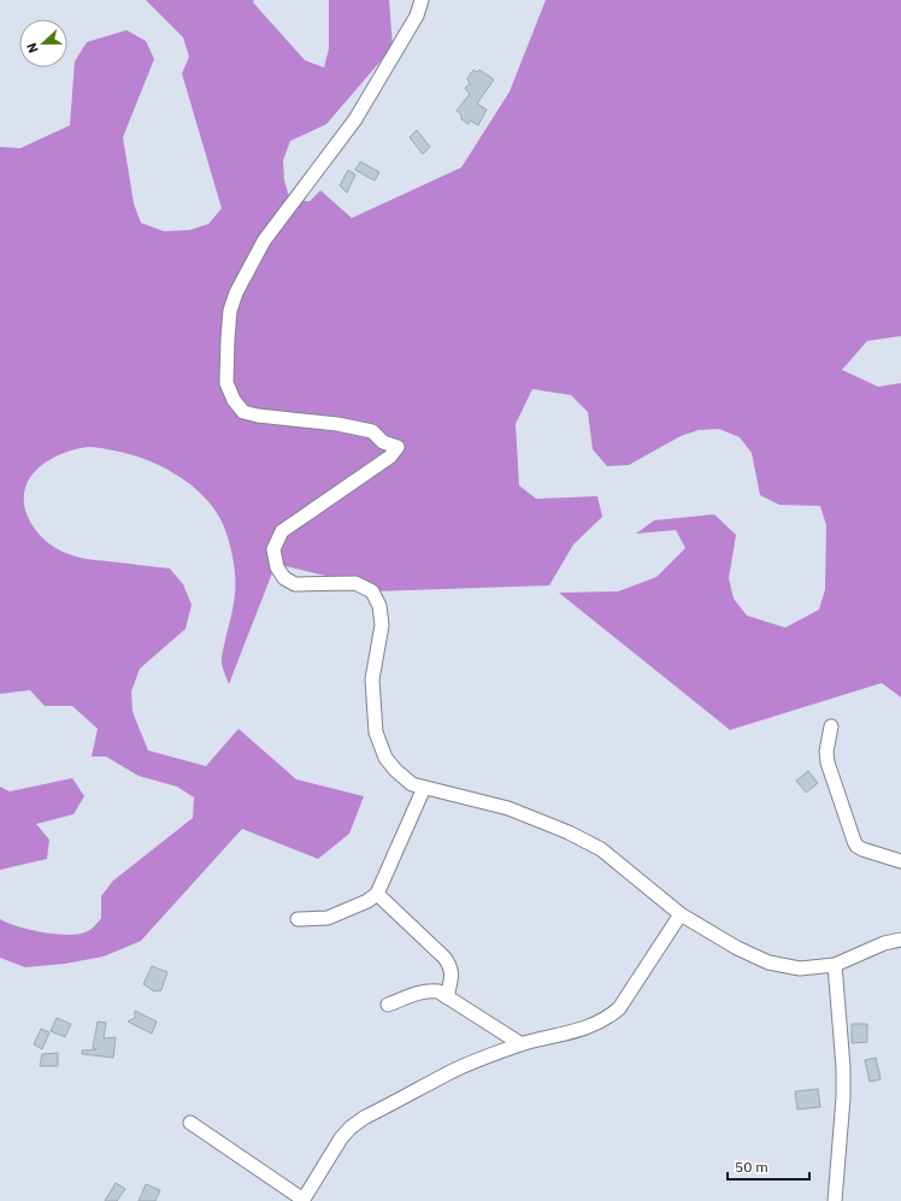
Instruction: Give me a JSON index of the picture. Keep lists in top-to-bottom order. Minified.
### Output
{"scale_bar":"50 m","north":"left"}
